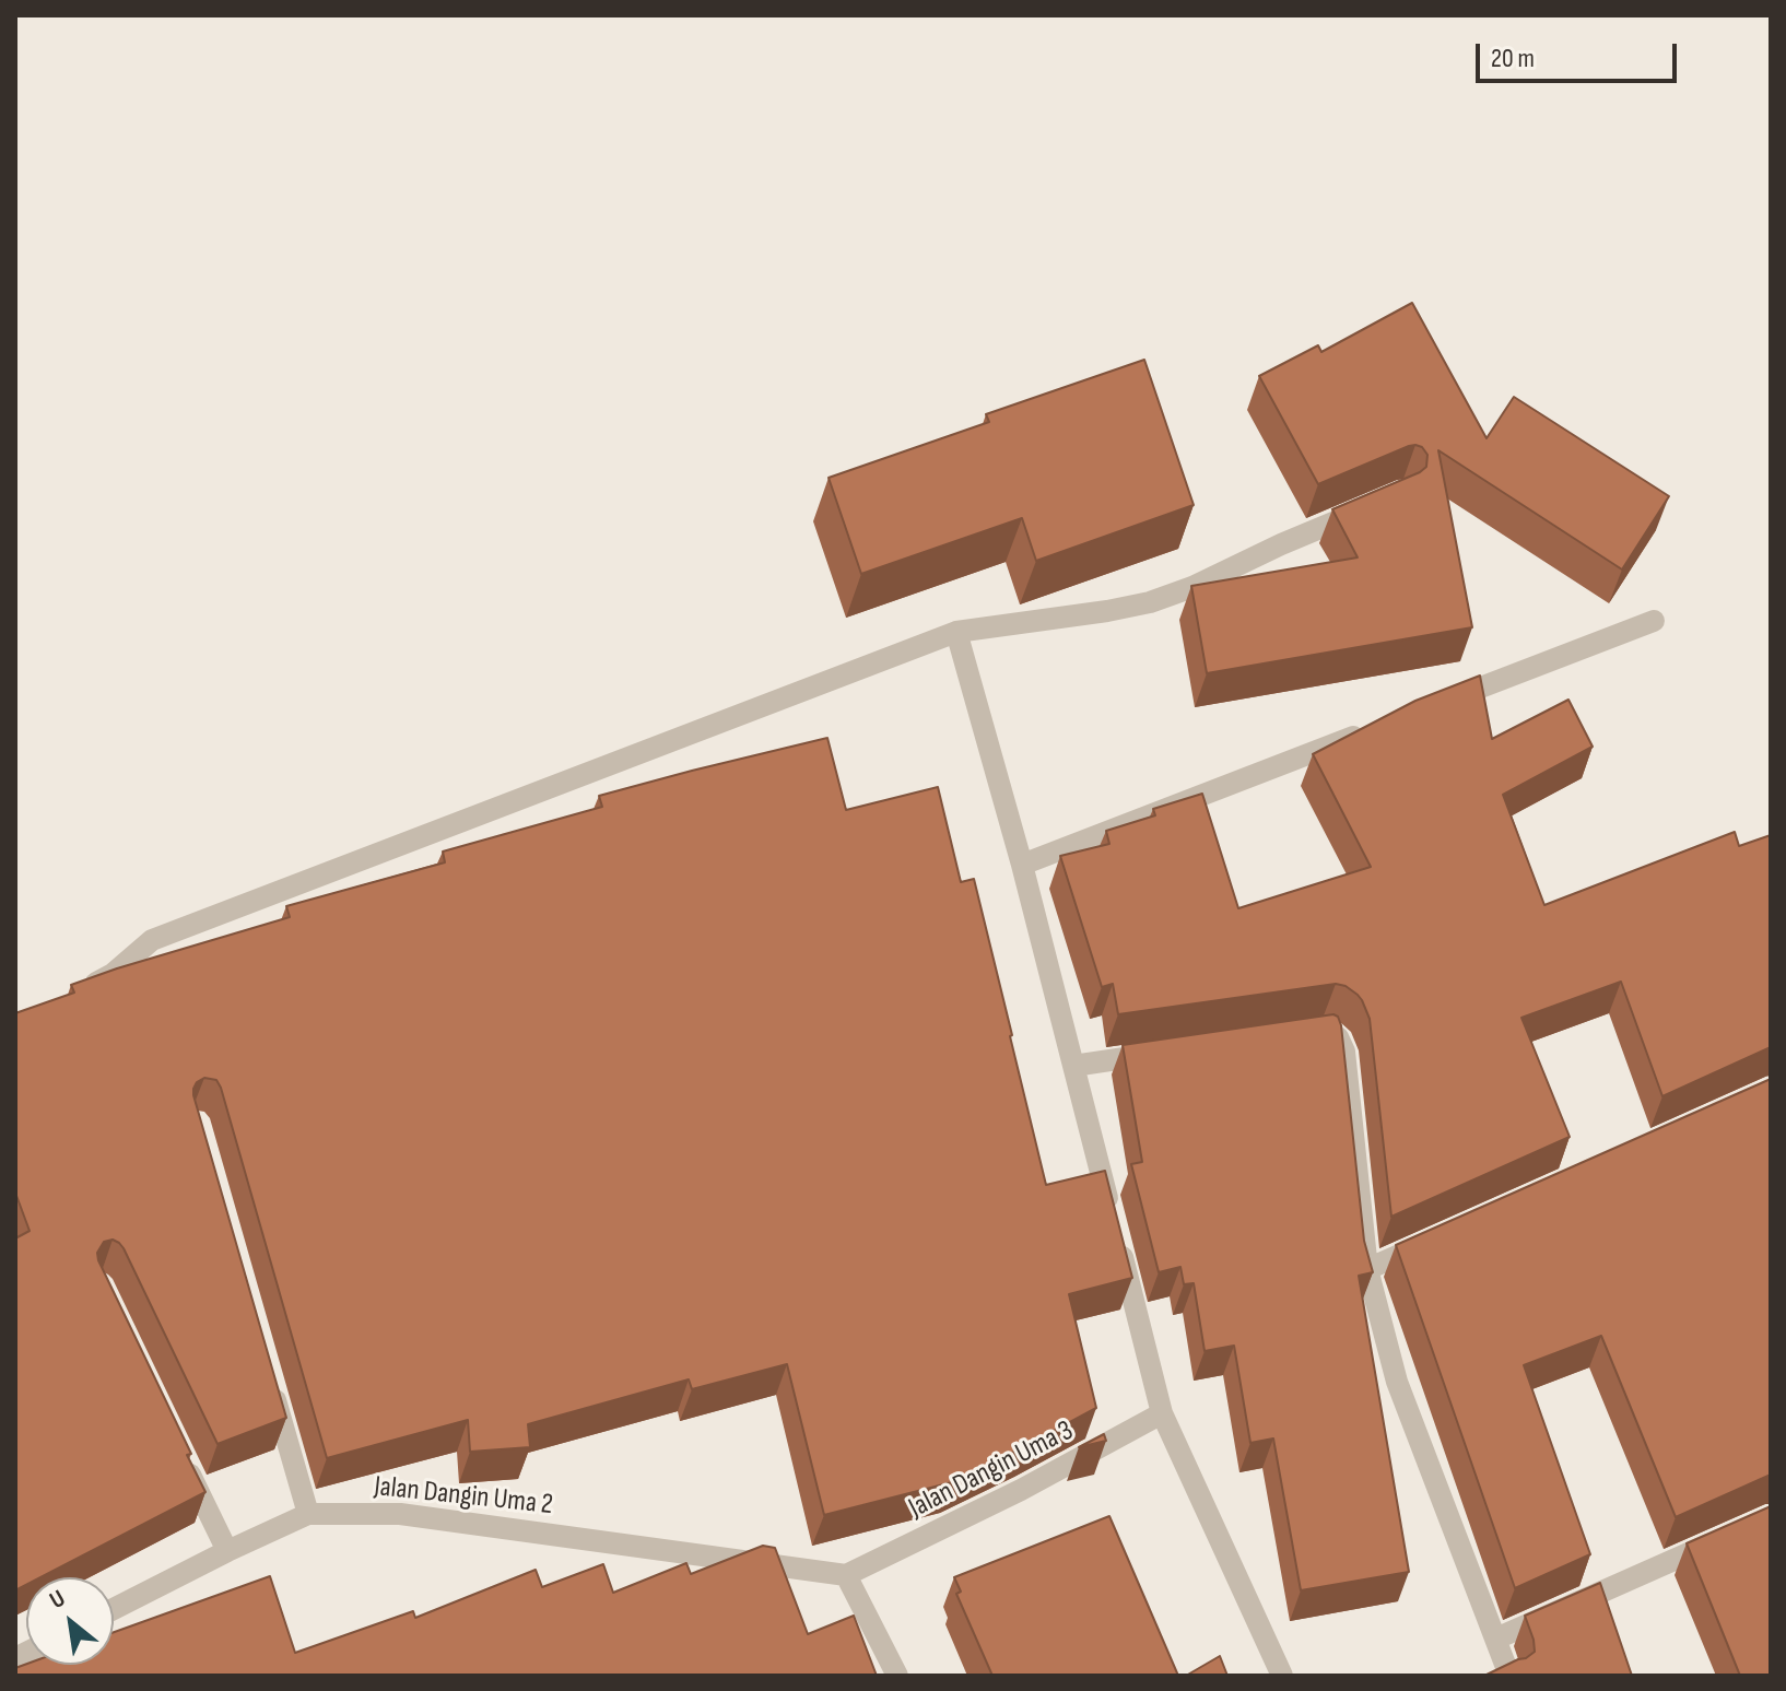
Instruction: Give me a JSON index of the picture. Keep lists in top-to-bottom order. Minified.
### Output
{"streets":{"street":["Jalan Dangin Uma 3","Jalan Dangin Uma 2"]},"crossings":[["Jalan Dangin Uma 3","Jalan Dangin Uma 2"]],"scale_bar":"20 m","north":"top left"}
